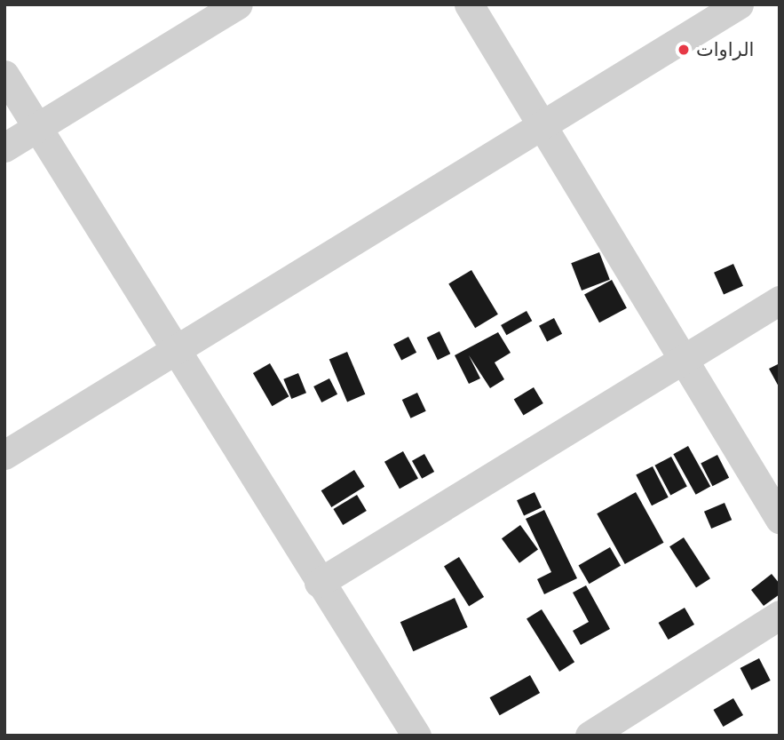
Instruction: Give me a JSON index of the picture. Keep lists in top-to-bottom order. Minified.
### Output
{"places":["الراوات"]}
